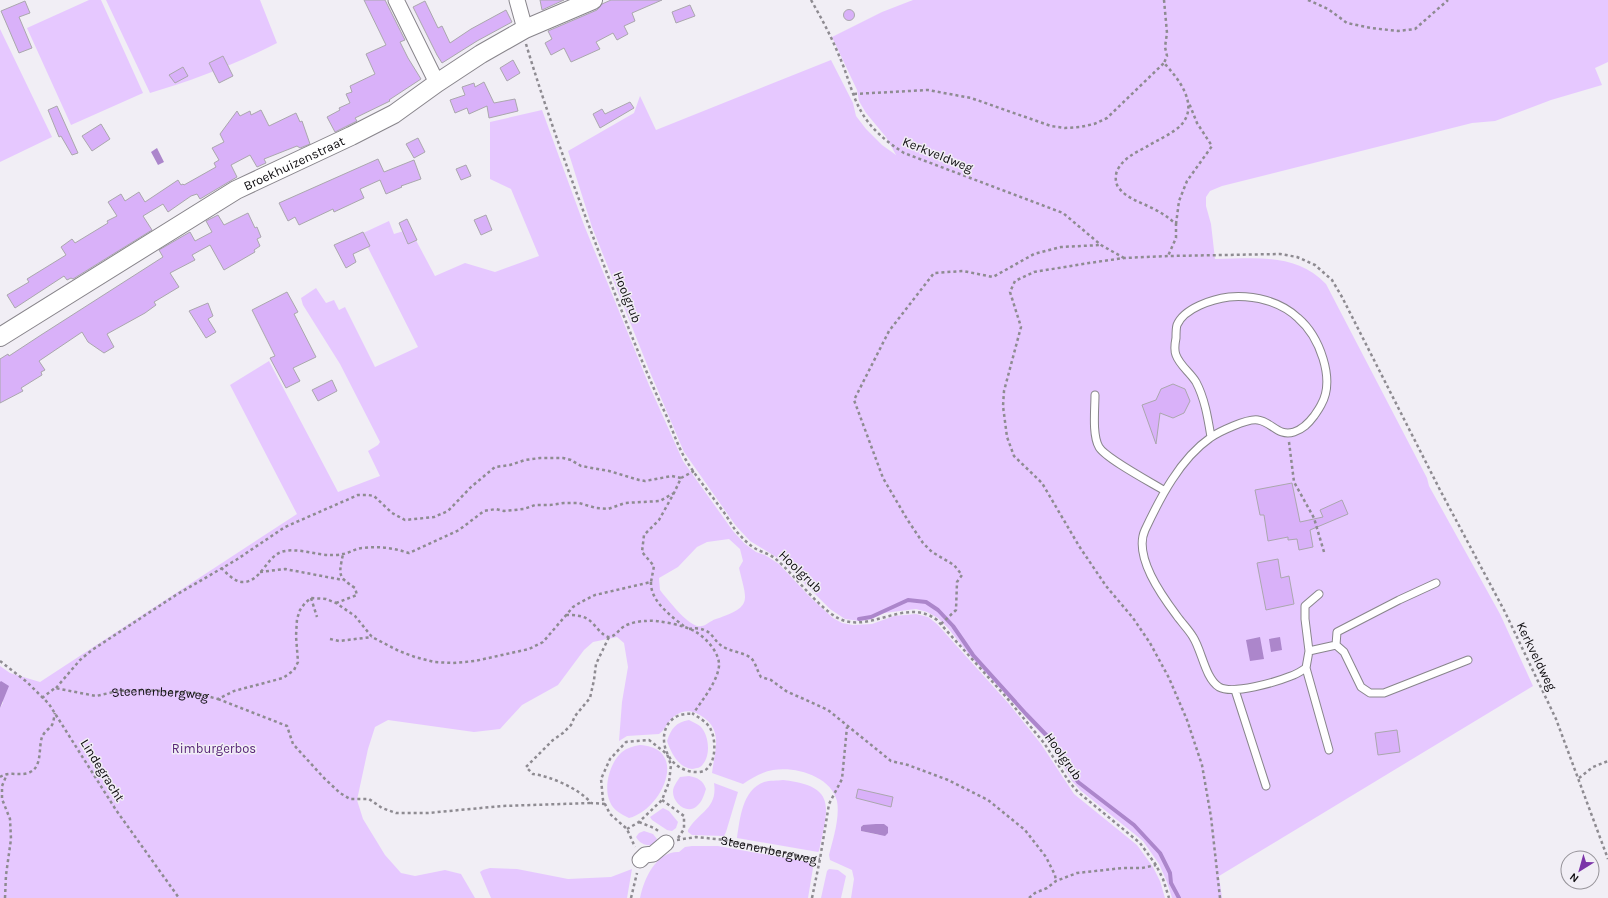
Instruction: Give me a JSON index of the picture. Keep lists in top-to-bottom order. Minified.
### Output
{"streets":{"street":["Broekhuizenstraat"],"path":["Kerkveldweg","Hoolgrub","Steenenbergweg","Lindegracht"]},"crossings":[["Broekhuizenstraat","Hoolgrub"]],"parks":["Rimburgerbos"],"north":"bottom left"}
